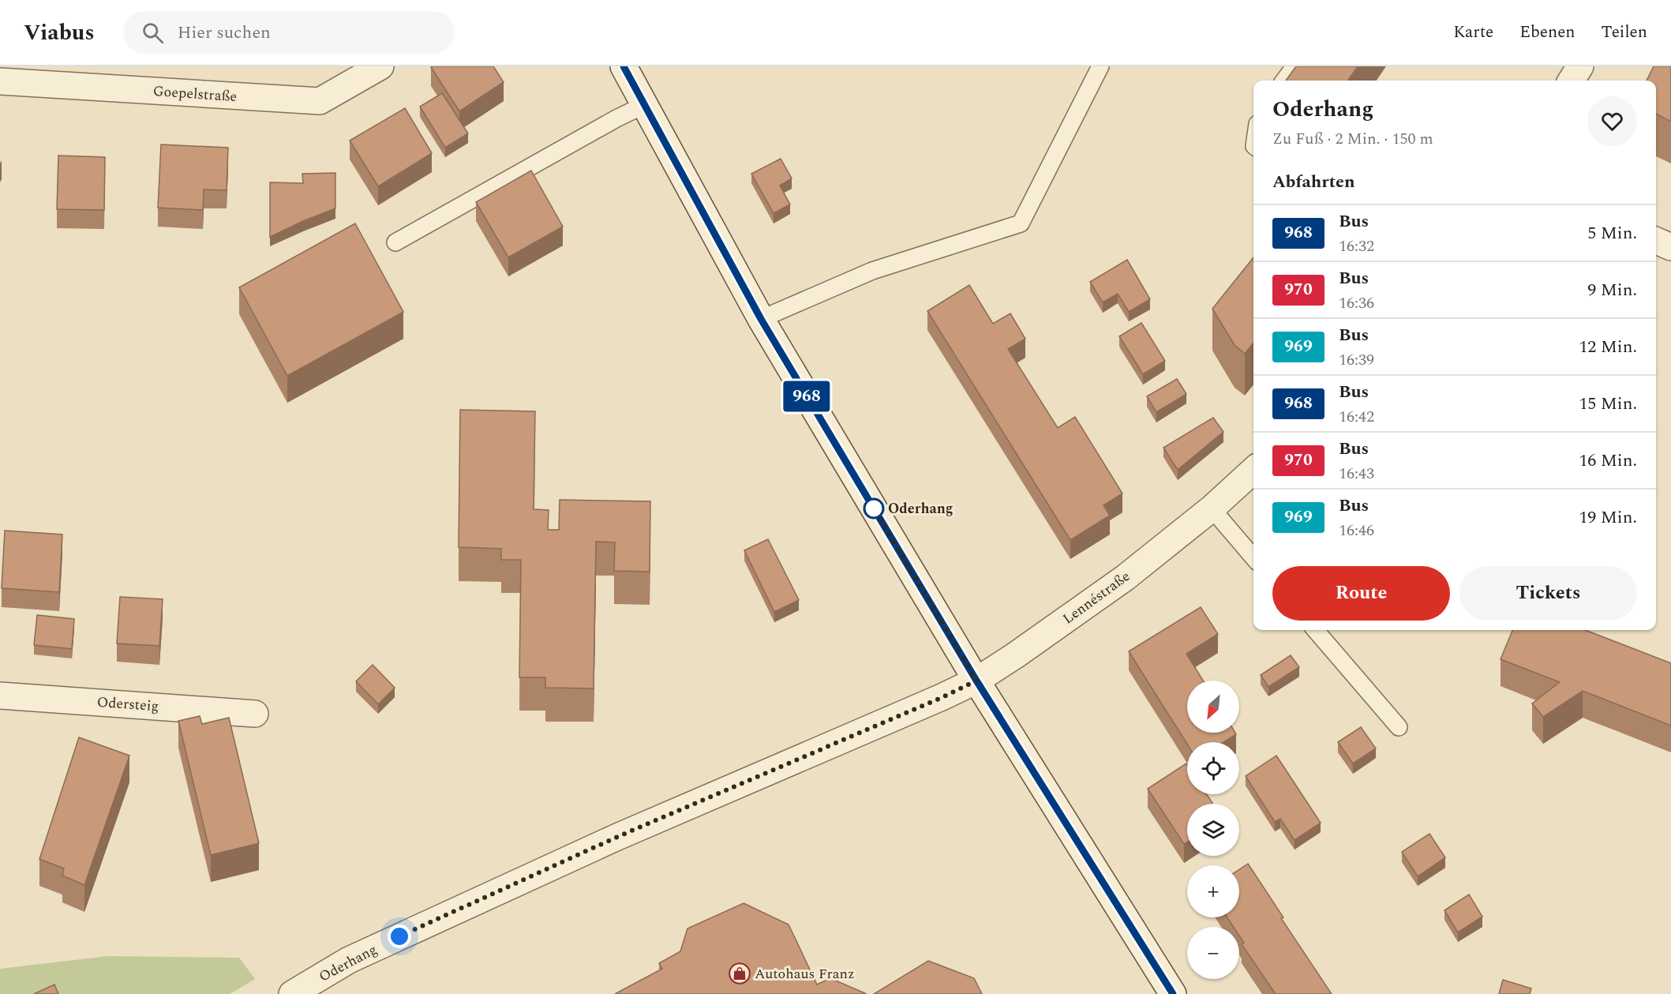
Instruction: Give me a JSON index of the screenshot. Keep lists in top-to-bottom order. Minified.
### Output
{"streets":{"street":["Goepelstraße","Lennéstraße","Odersteig","Oderhang"]},"crossings":[["Lennéstraße","Oderhang"]],"places":{"other":["Oderhang"],"shop":["Autohaus Franz"]},"lines":["bus line 968"],"north":"bottom left","page":{"header":"Viabus","search":"Hier suchen","nav":["Karte","Ebenen","Teilen"],"on_map":"968","heading":[["Oderhang","Zu Fuß · 2 Min. · 150 m"],"Abfahrten"],"list":[{"mark":"968","name":"Bus","note":"16:32","value":"5 Min."},{"mark":"970","name":"Bus","note":"16:36","value":"9 Min."},{"mark":"969","name":"Bus","note":"16:39","value":"12 Min."},{"mark":"968","name":"Bus","note":"16:42","value":"15 Min."},{"mark":"970","name":"Bus","note":"16:43","value":"16 Min."},{"mark":"969","name":"Bus","note":"16:46","value":"19 Min."}],"buttons":["Route","Tickets"],"map_buttons":["+","−"]}}
